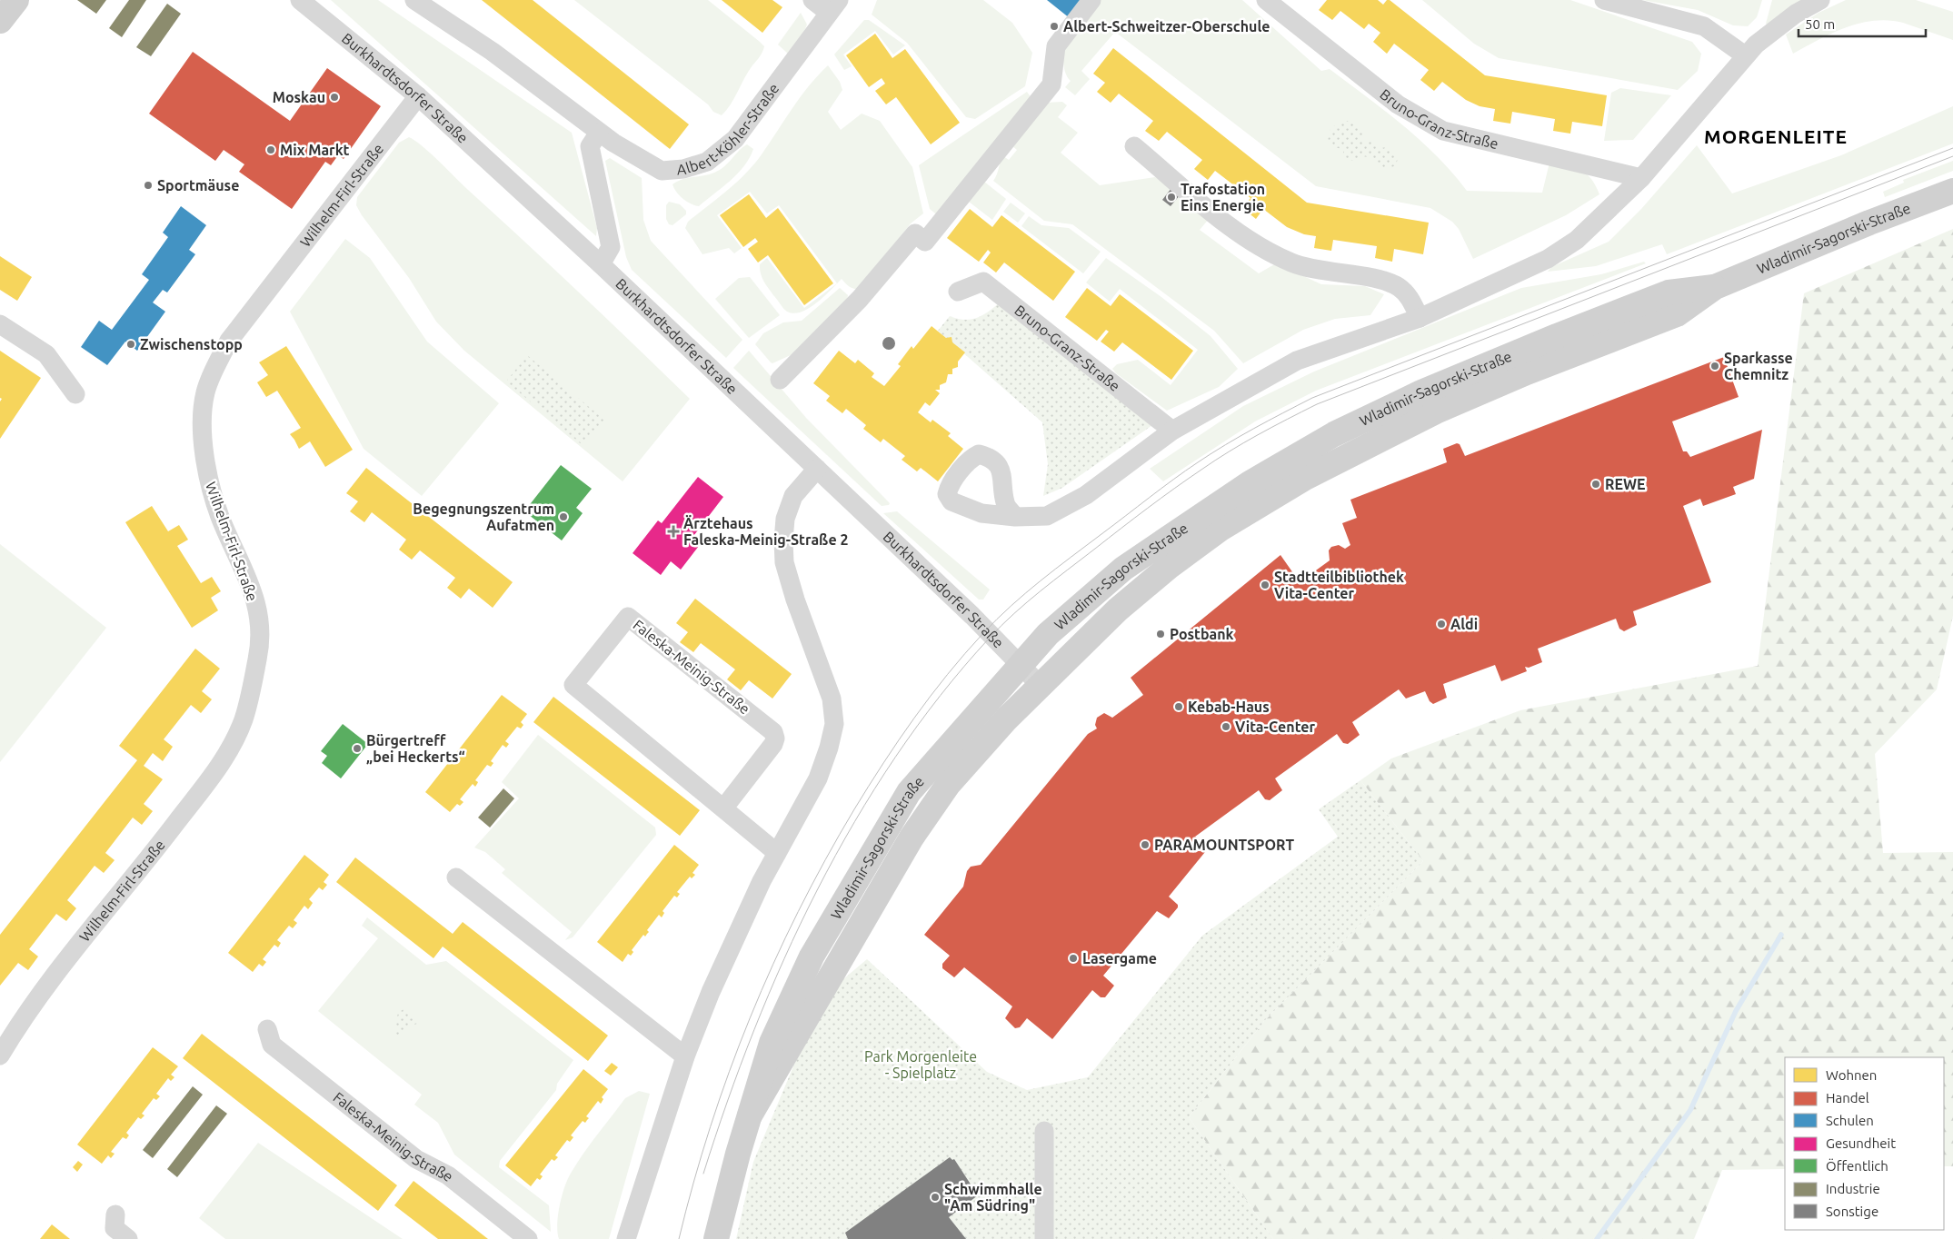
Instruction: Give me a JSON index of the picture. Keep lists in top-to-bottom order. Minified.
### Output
{"streets":{"main road":["Wladimir-Sagorski-Straße"],"street":["Burkhardtsdorfer Straße","Bruno-Granz-Straße","Albert-Köhler-Straße","Wilhelm-Firl-Straße","Faleska-Meinig-Straße"]},"crossings":[["Burkhardtsdorfer Straße","Wilhelm-Firl-Straße"],["Burkhardtsdorfer Straße","Wladimir-Sagorski-Straße"]],"districts":["MORGENLEITE"],"parks":["Park Morgenleite - Spielplatz"],"places":{"other":["Albert-Schweitzer-Oberschule","Moskau","Mix Markt","Sportmäuse","Trafostation Eins Energie","Zwischenstopp","Sparkasse Chemnitz","REWE","Begegnungszentrum Aufatmen","Stadtteilbibliothek Vita-Center","Aldi","Postbank","Kebab-Haus","Vita-Center","Bürgertreff „bei Heckerts“","PARAMOUNTSPORT","Lasergame","Schwimmhalle \"Am Südring\""],"health":["Ärztehaus Faleska-Meinig-Straße 2"]},"legend":["Wohnen","Handel","Schulen","Gesundheit","Öffentlich","Industrie","Sonstige"],"scale_bar":"50 m"}
